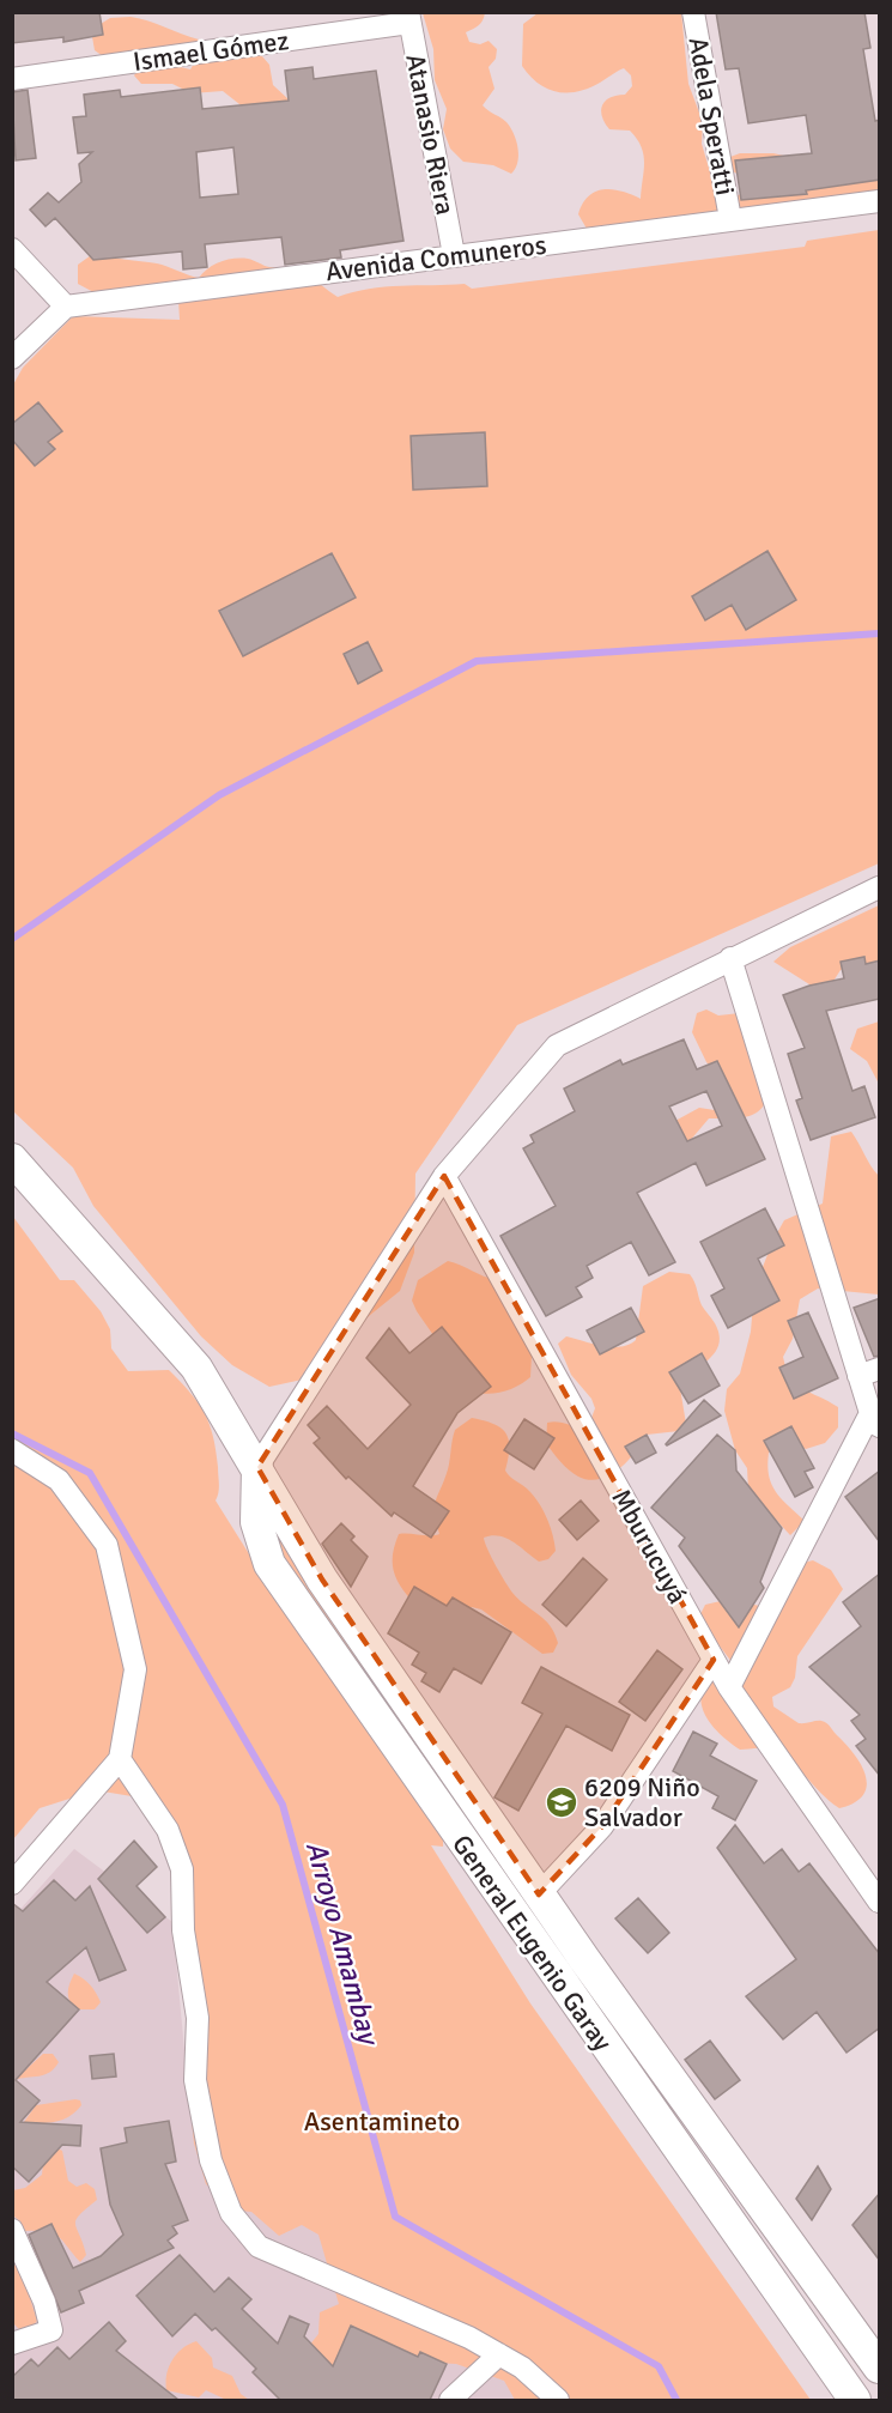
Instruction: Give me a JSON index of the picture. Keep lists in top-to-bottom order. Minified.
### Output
{"streets":{"street":["Ismael Gómez","Adela Speratti","Atanasio Riera","Avenida Comuneros","Mburucuyá","General Eugenio Garay"]},"crossings":[["Ismael Gómez","Atanasio Riera"],["Adela Speratti","Avenida Comuneros"],["Atanasio Riera","Avenida Comuneros"]],"water":["Arroyo Amambay"],"parks":["Asentamineto"],"places":{"school or university":["6209 Niño Salvador"]}}
